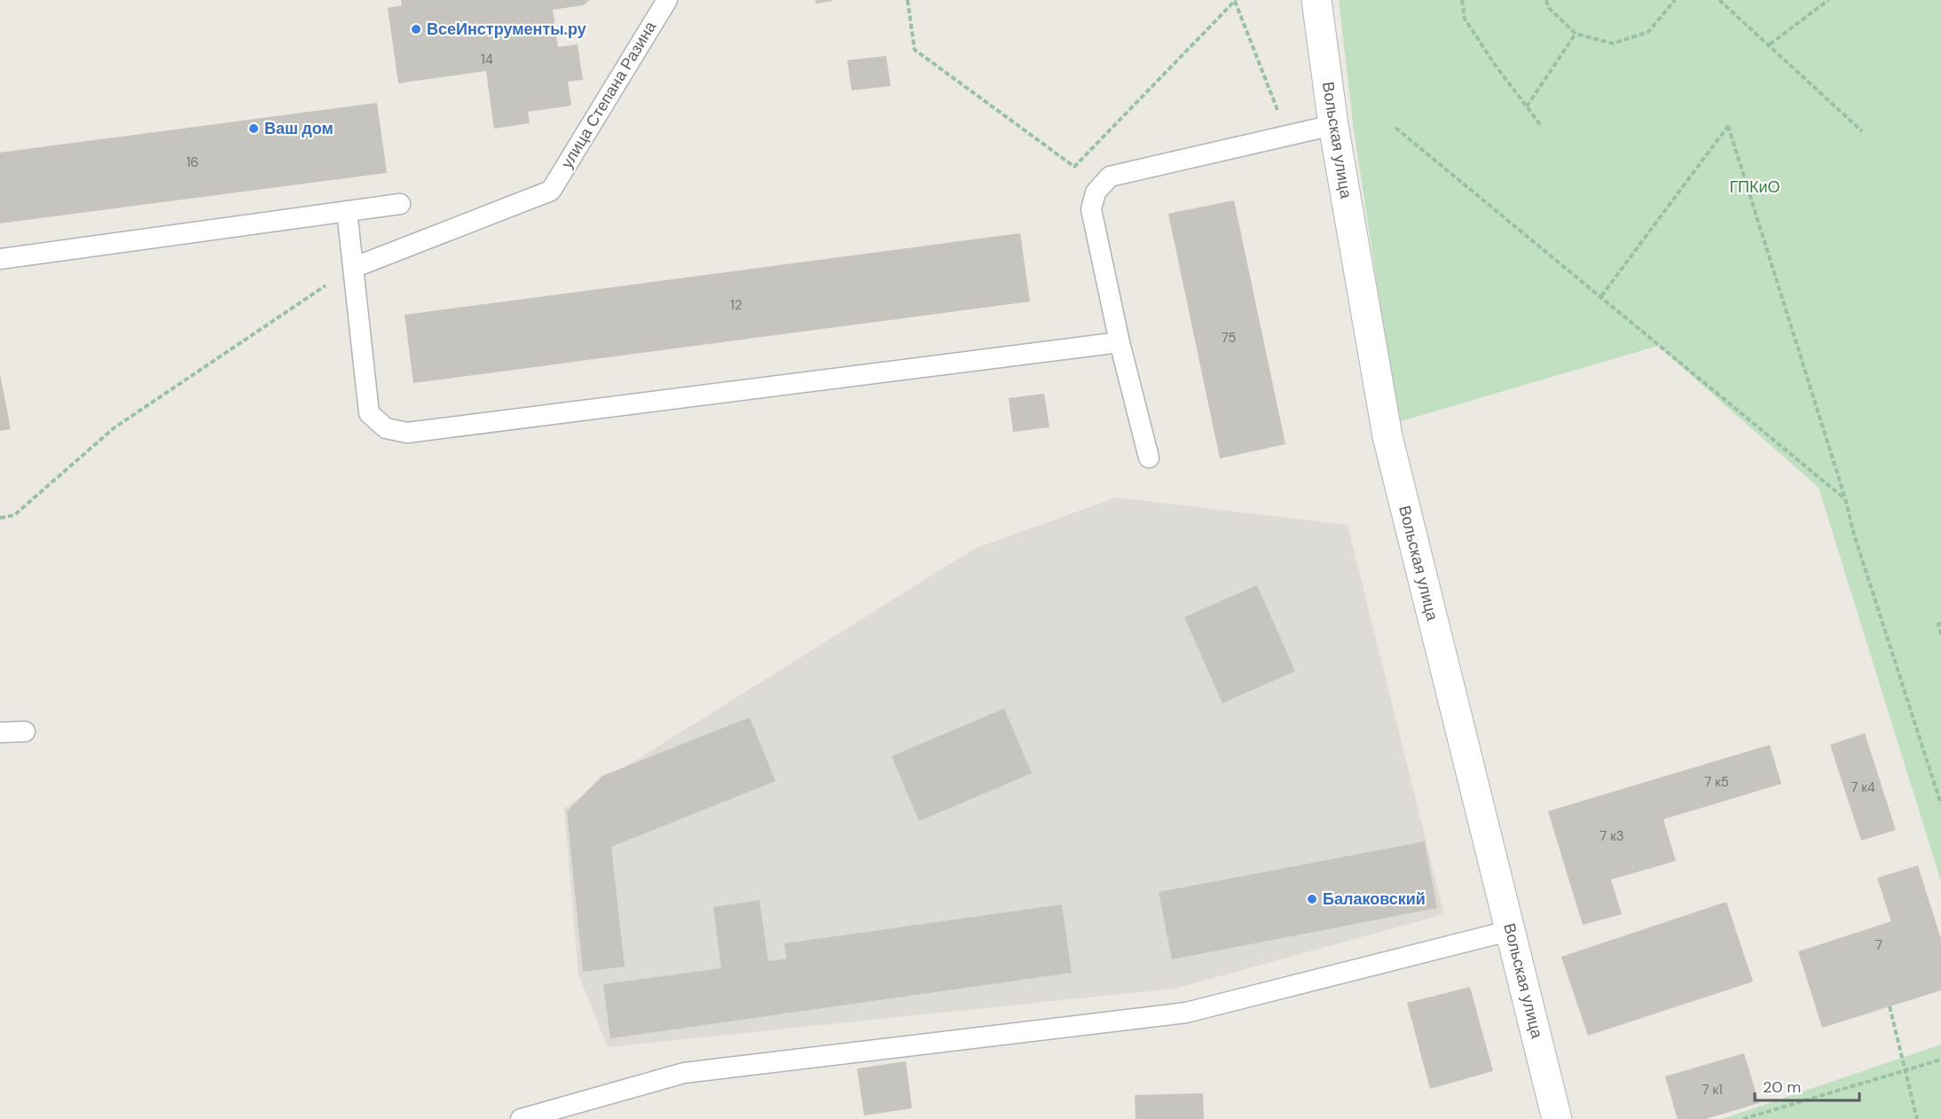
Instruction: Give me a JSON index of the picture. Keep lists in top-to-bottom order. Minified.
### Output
{"streets":{"street":["Вольская улица"],"lane":["улица Степана Разина"]},"parks":["ГПКиО"],"places":["ВсеИнструменты.ру","Ваш дом","Балаковский"],"house_numbers":["14","16","12","75","7 к5","7 к4","7 к3","7","7 к1"],"scale_bar":"20 m"}
